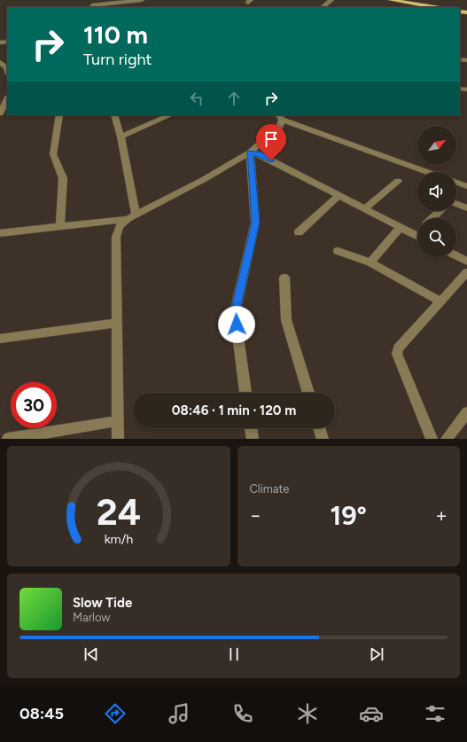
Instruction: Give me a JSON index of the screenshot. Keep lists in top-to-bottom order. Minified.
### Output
{"north":"top right","page":{"turn":["110 m","Turn right"],"limit":"30","trip":"08:46 · 1 min · 120 m","tile":"Climate","heat":["−","19°","+"],"song":["Slow Tide","Marlow"],"tabs":"08:45","gauge":["24","km/h"]}}
